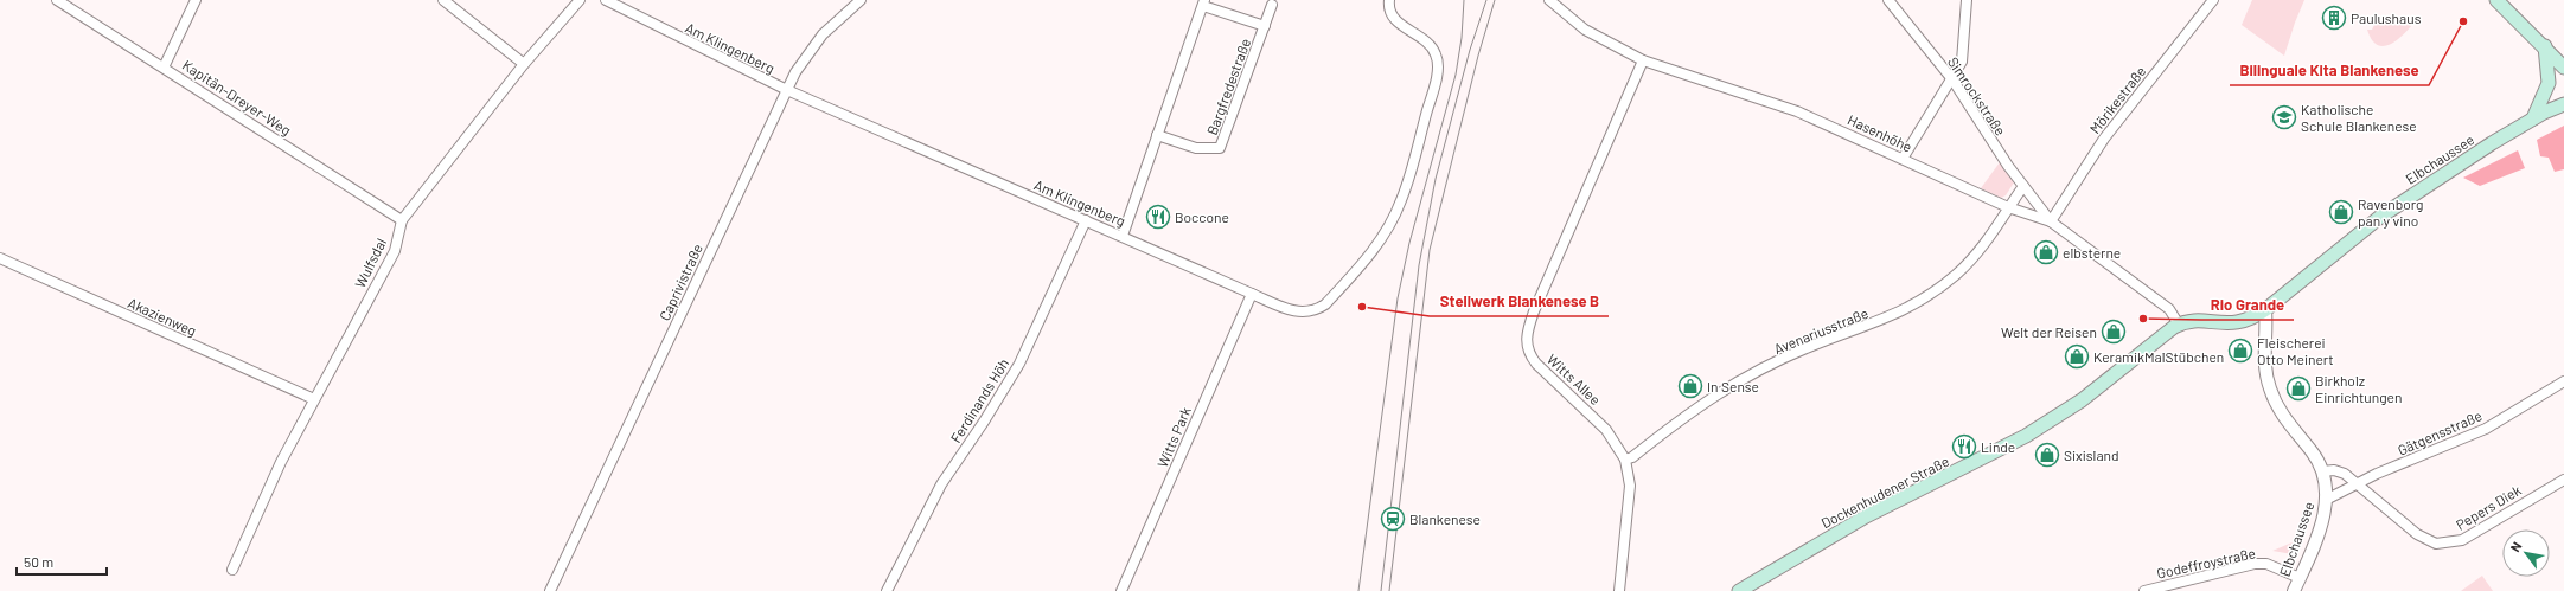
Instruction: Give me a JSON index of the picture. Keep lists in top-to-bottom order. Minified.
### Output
{"streets":{"main road":["Elbchaussee","Dockenhudener Straße"],"street":["Am Klingenberg","Bargfredestraße","Simrockstraße","Kapitän-Dreyer-Weg","Mörikestraße","Hasenhöhe","Wulfsdal","Caprivistraße","Akazienweg","Avenariusstraße","Witts Allee","Ferdinands Höh","Gätgensstraße","Witts Park","Pepers Diek","Godeffroystraße"]},"crossings":[["Am Klingenberg","Bargfredestraße"],["Am Klingenberg","Caprivistraße"],["Am Klingenberg","Ferdinands Höh"],["Am Klingenberg","Witts Park"],["Simrockstraße","Mörikestraße"],["Simrockstraße","Hasenhöhe"],["Kapitän-Dreyer-Weg","Wulfsdal"],["Mörikestraße","Hasenhöhe"],["Hasenhöhe","Avenariusstraße"],["Hasenhöhe","Witts Allee"],["Hasenhöhe","Dockenhudener Straße"],["Elbchaussee","Gätgensstraße"],["Elbchaussee","Godeffroystraße"],["Wulfsdal","Akazienweg"],["Avenariusstraße","Witts Allee"],["Gätgensstraße","Pepers Diek"]],"places":{"building":["Paulushaus"],"other":["Bilinguale Kita Blankenese","Stellwerk Blankenese B","Rio Grande"],"school or university":["Katholische Schule Blankenese"],"shop":["Ravenborg pan y vino","elbsterne","Welt der Reisen","Fleischerei Otto Meinert","KeramikMalStübchen","In Sense","Birkholz Einrichtungen","Sixisland"],"restaurant":["Boccone","Linde"],"station":["Blankenese"]},"scale_bar":"50 m","north":"top left"}
